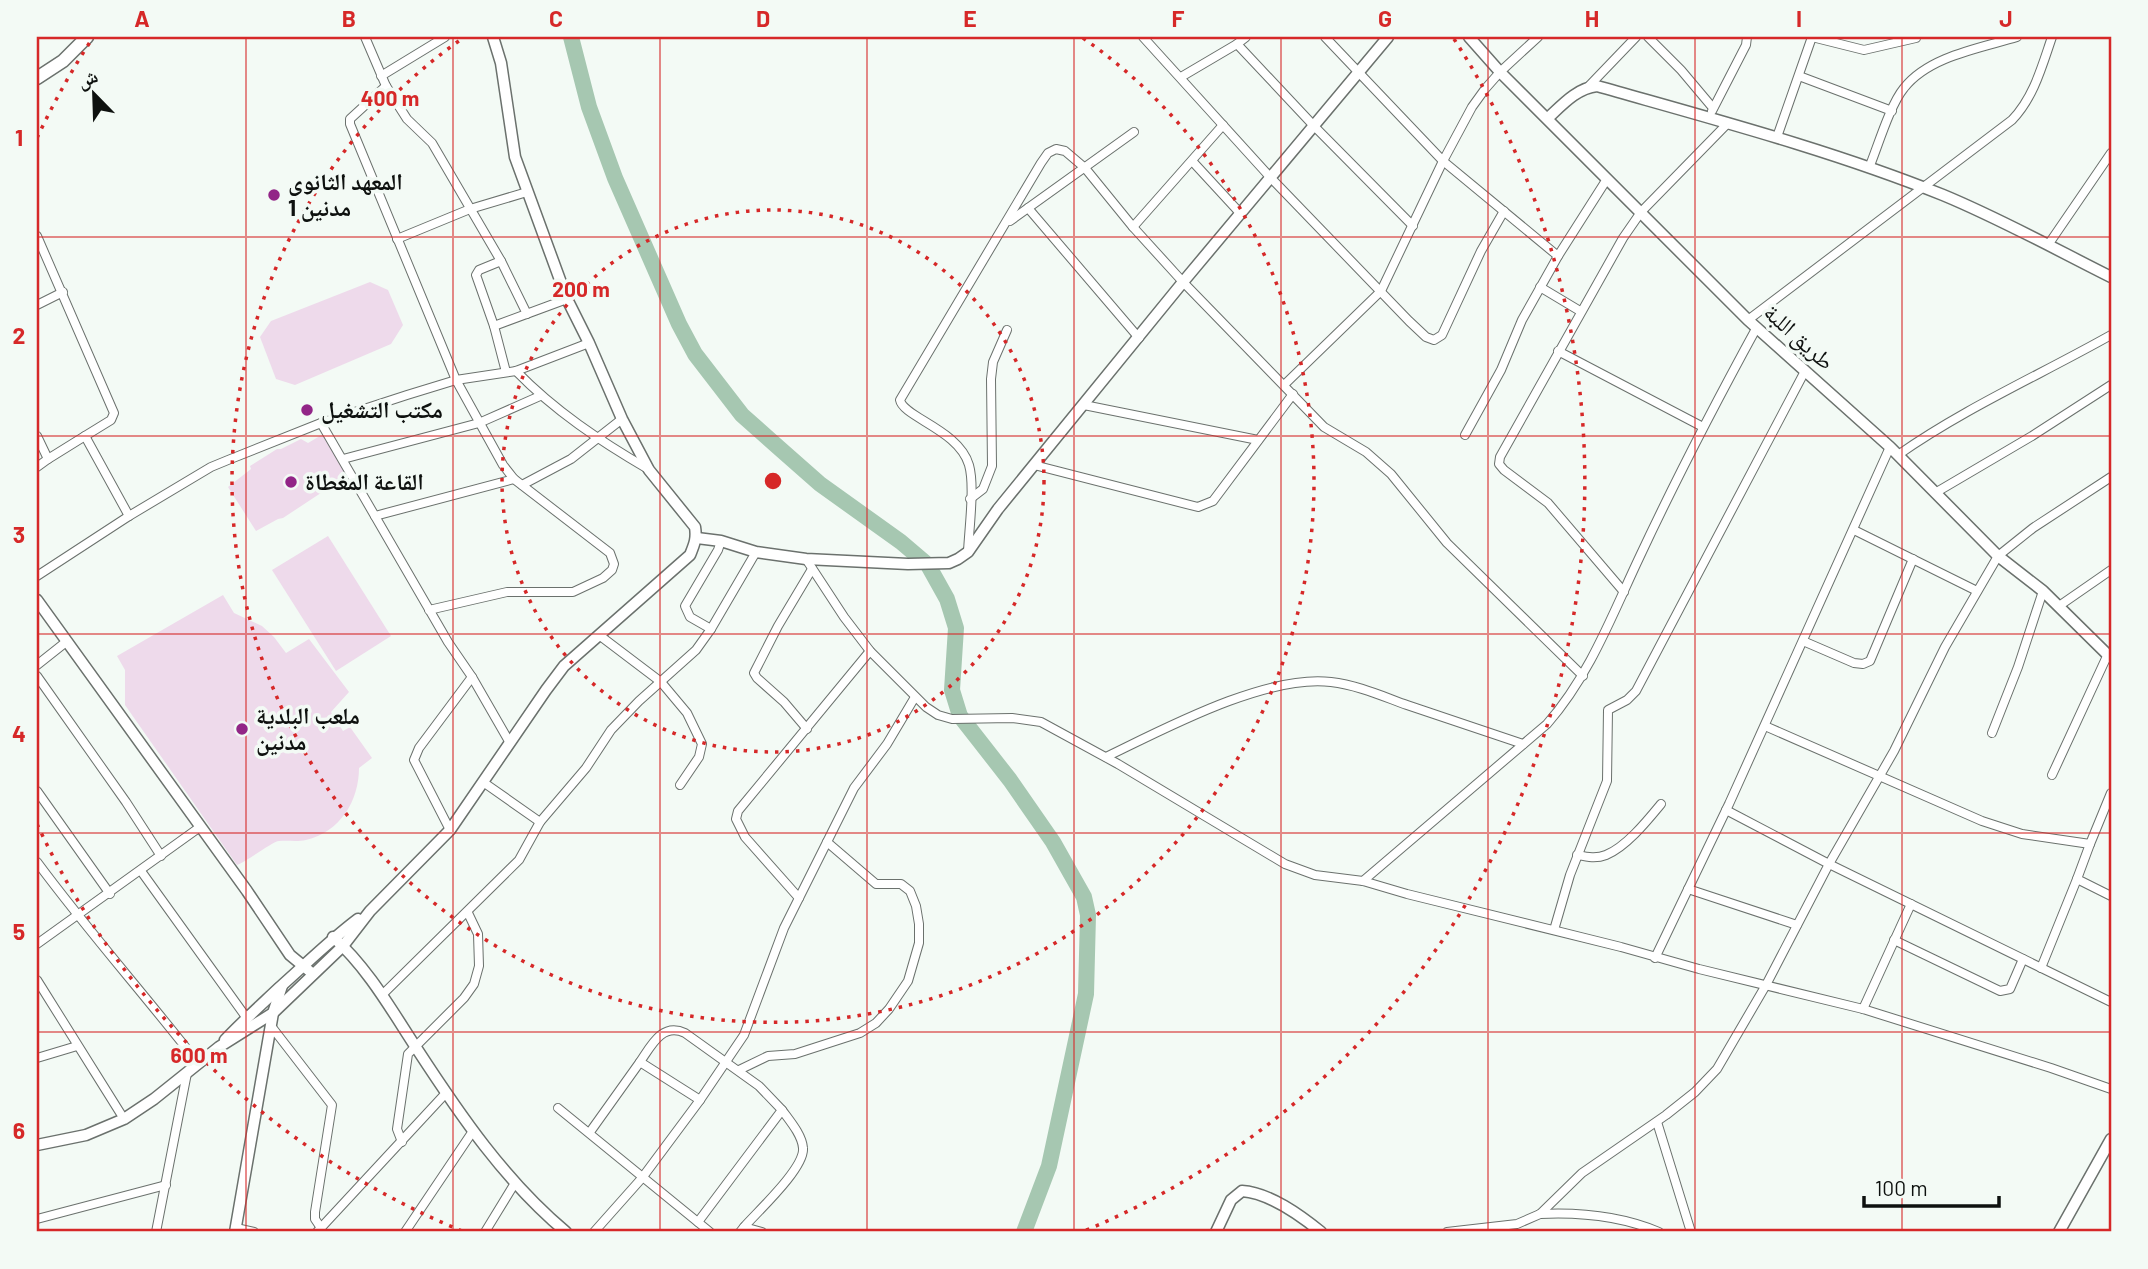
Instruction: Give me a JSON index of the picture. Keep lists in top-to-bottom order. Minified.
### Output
{"streets":{"street":["طريق اللبة"]},"places":["المعهد الثانوي مدنين 1","مكتب التشغيل","القاعة المغطاة","ملعب البلدية مدنين"],"scale_bar":"100 m","north":"top left","grid":{"columns":["A","B","C","D","E","F","G","H","I","J"],"rows":["1","2","3","4","5","6"]},"rings":["400 m","200 m","600 m"]}
